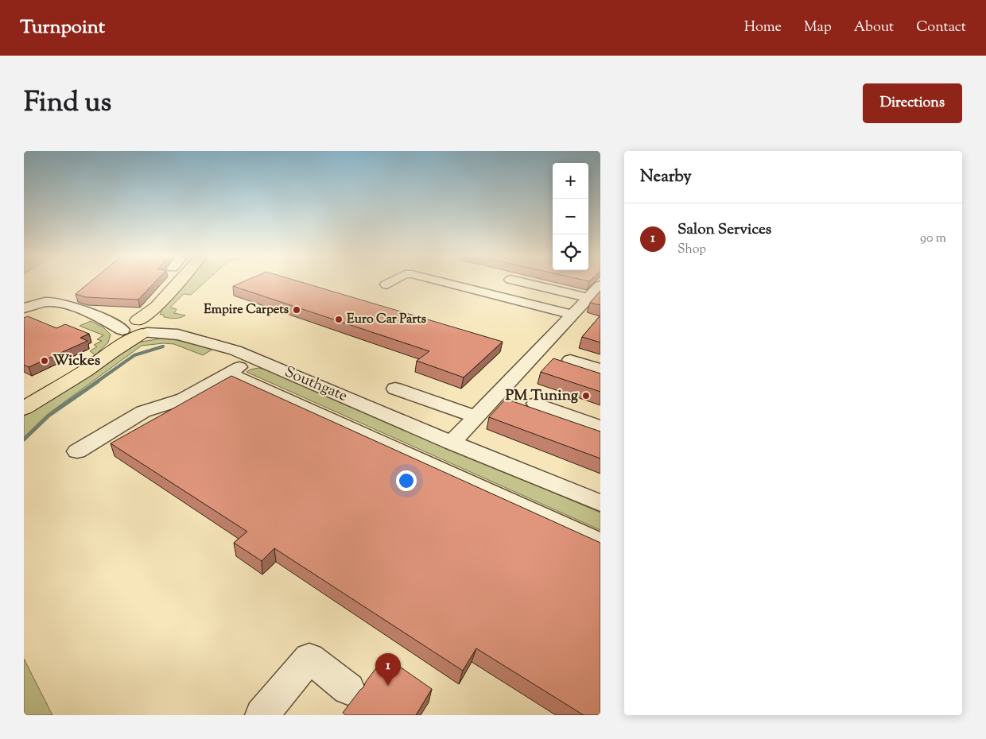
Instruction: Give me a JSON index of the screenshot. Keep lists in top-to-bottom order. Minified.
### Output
{"streets":{"street":["Southgate"]},"places":["Empire Carpets","Euro Car Parts","Wickes","PM Tuning"],"page":{"header":"Turnpoint","nav":["Home","Map","About","Contact"],"title":"Find us","buttons":"Directions","heading":"Nearby","map_buttons":["+","−"],"list":[{"mark":"1","name":"Salon Services","note":"Shop","value":"90 m"}],"pins":"1"}}
